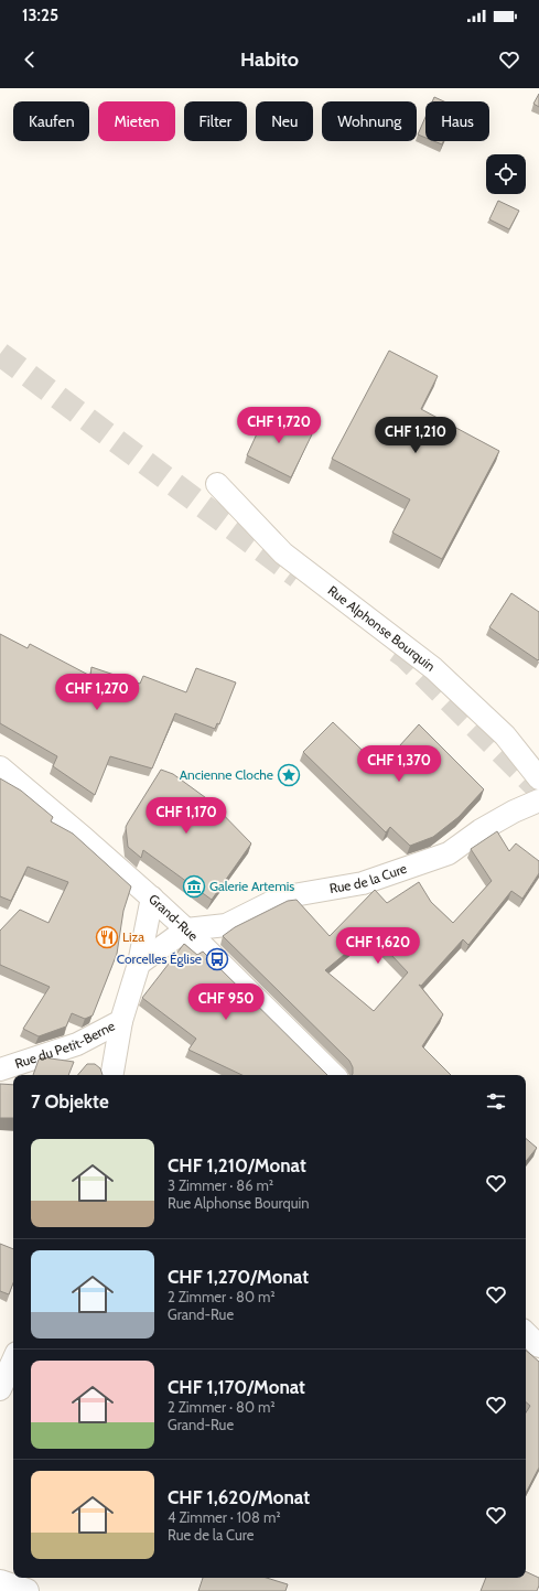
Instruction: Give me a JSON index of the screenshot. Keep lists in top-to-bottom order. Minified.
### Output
{"streets":{"street":["Rue Alphonse Bourquin","Rue de la Cure","Grand-Rue","Rue du Petit-Berne"]},"crossings":[["Rue de la Cure","Grand-Rue"],["Grand-Rue","Rue du Petit-Berne"]],"places":{"place":["Ancienne Cloche"],"museum":["Galerie Artemis"],"restaurant":["Liza"],"bus stop":["Corcelles Église"]},"page":{"status":"13:25","header":"Habito","chip":["Kaufen","Mieten","Filter","Neu","Wohnung","Haus"],"price":["CHF 1,720","CHF 1,210","CHF 1,270","CHF 1,370","CHF 1,170","CHF 1,620","CHF 950"],"heading":"7 Objekte","list":[{"name":"CHF 1,210/Monat","note":"3 Zimmer · 86 m² · Rue Alphonse Bourquin"},{"name":"CHF 1,270/Monat","note":"2 Zimmer · 80 m² · Grand-Rue"},{"name":"CHF 1,170/Monat","note":"2 Zimmer · 80 m² · Grand-Rue"},{"name":"CHF 1,620/Monat","note":"4 Zimmer · 108 m² · Rue de la Cure"}]}}
